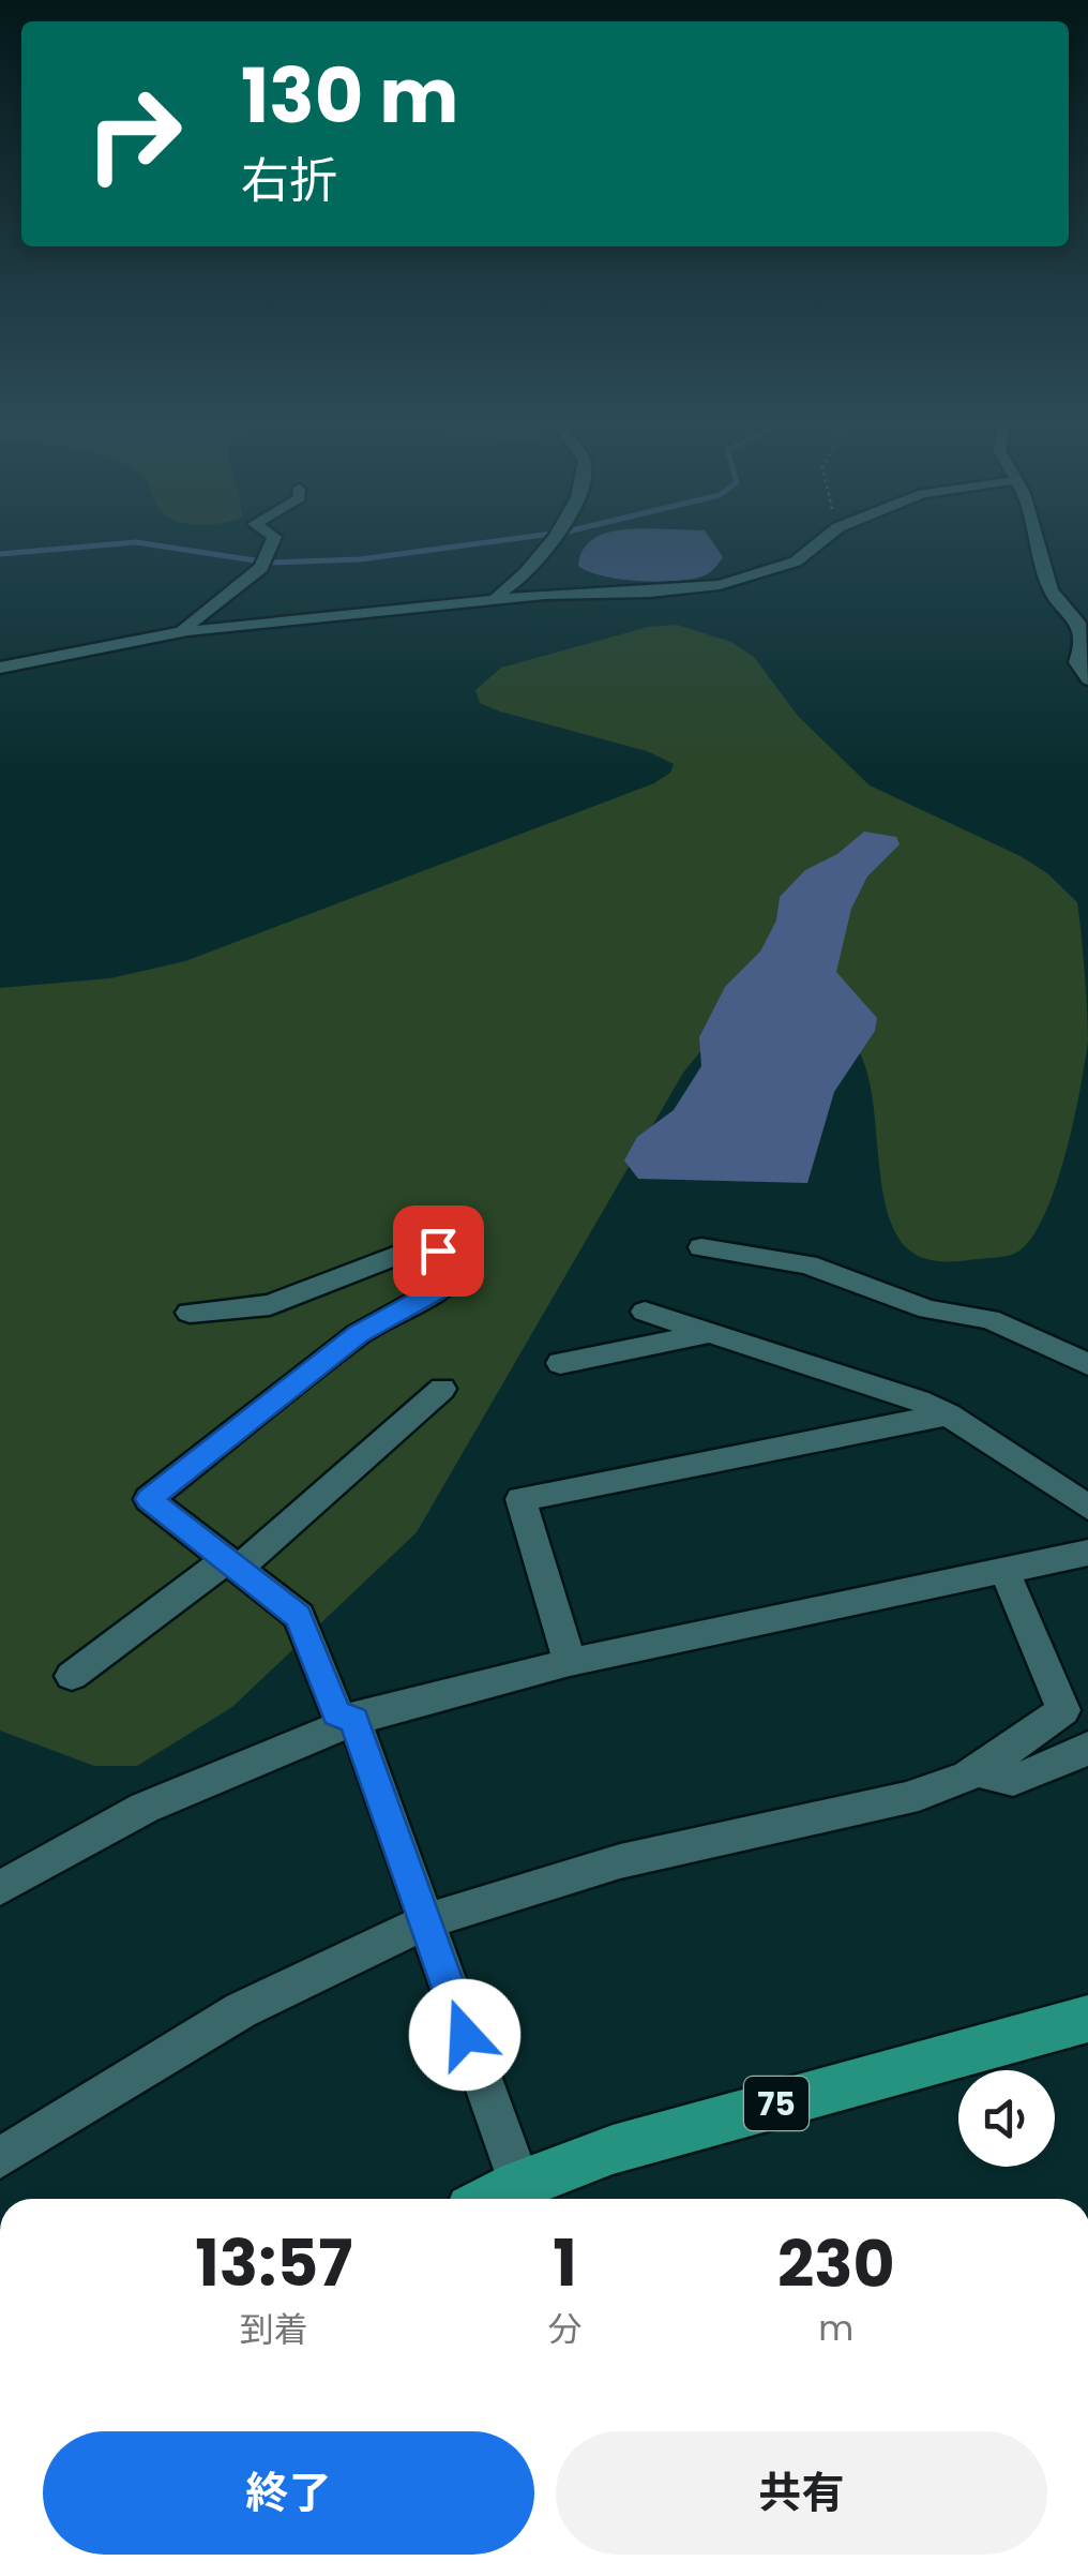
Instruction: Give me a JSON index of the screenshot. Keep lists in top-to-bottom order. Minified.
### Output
{"streets":{"main road":["75"]},"page":{"turn":["130 m","右折"],"eta":["13:57","到着","1","分","230","m"],"buttons":["終了","共有"]}}
